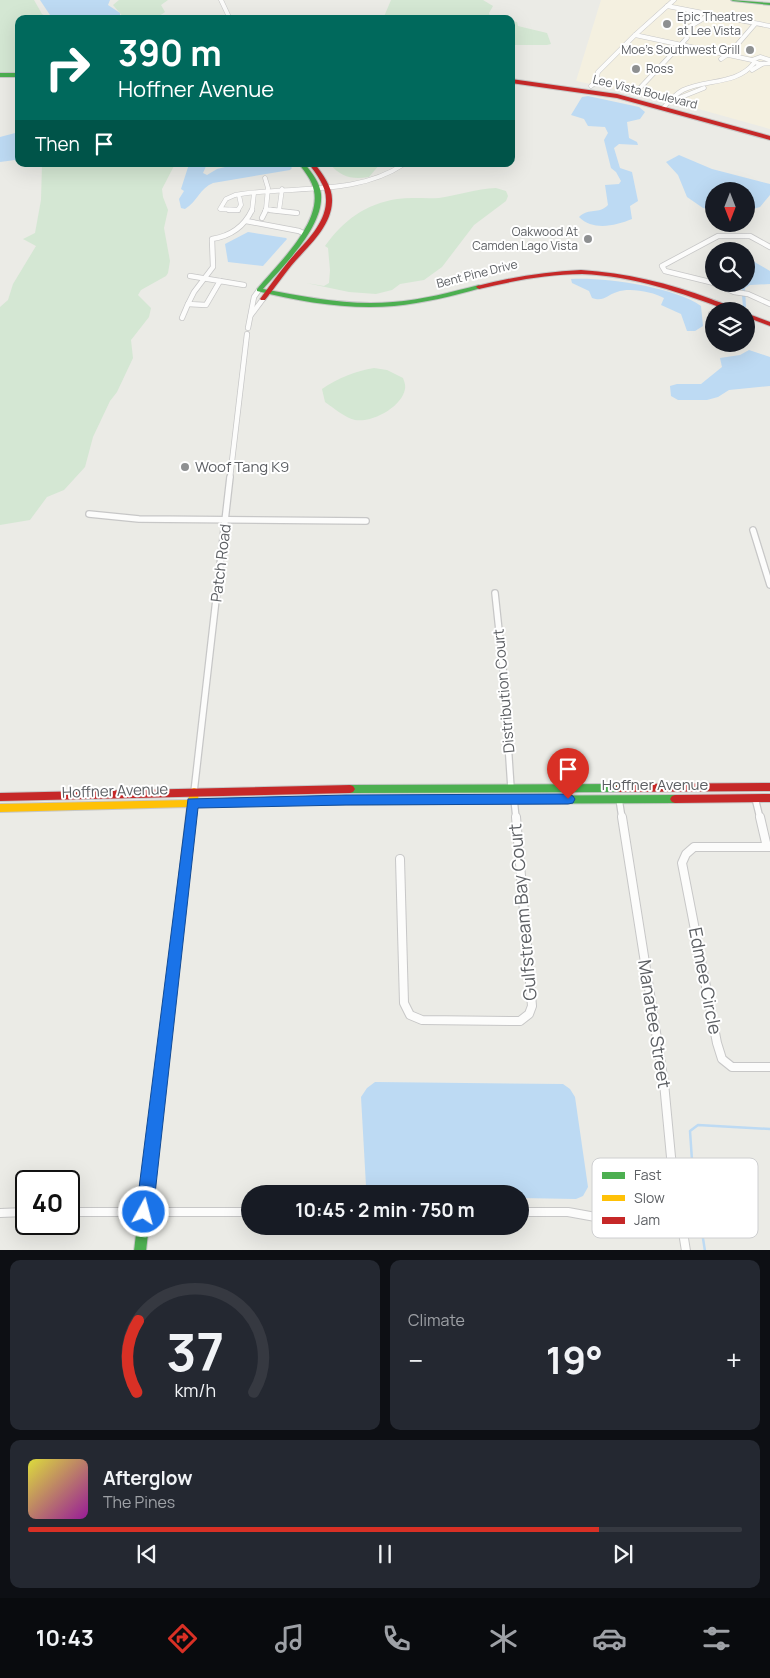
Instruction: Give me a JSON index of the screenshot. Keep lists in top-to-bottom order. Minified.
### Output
{"streets":{"street":["Lee Vista Boulevard","Bent Pine Drive","Patch Road","Distribution Court","Hoffner Avenue","Gulfstream Bay Court","Edmee Circle","Manatee Street"]},"crossings":[["Bent Pine Drive","Patch Road"],["Patch Road","Hoffner Avenue"],["Distribution Court","Hoffner Avenue"],["Hoffner Avenue","Gulfstream Bay Court"],["Hoffner Avenue","Manatee Street"]],"places":["Epic Theatres at Lee Vista","Moe's Southwest Grill","Ross","Oakwood At Camden Lago Vista","Woof Tang K9"],"legend":["Fast","Slow","Jam"],"north":"bottom","page":{"turn":["390 m","Hoffner Avenue"],"then":"Then","limit":"40","trip":"10:45 · 2 min · 750 m","tile":"Climate","heat":["−","19°","+"],"song":["Afterglow","The Pines"],"tabs":"10:43","gauge":["37","km/h"]}}
